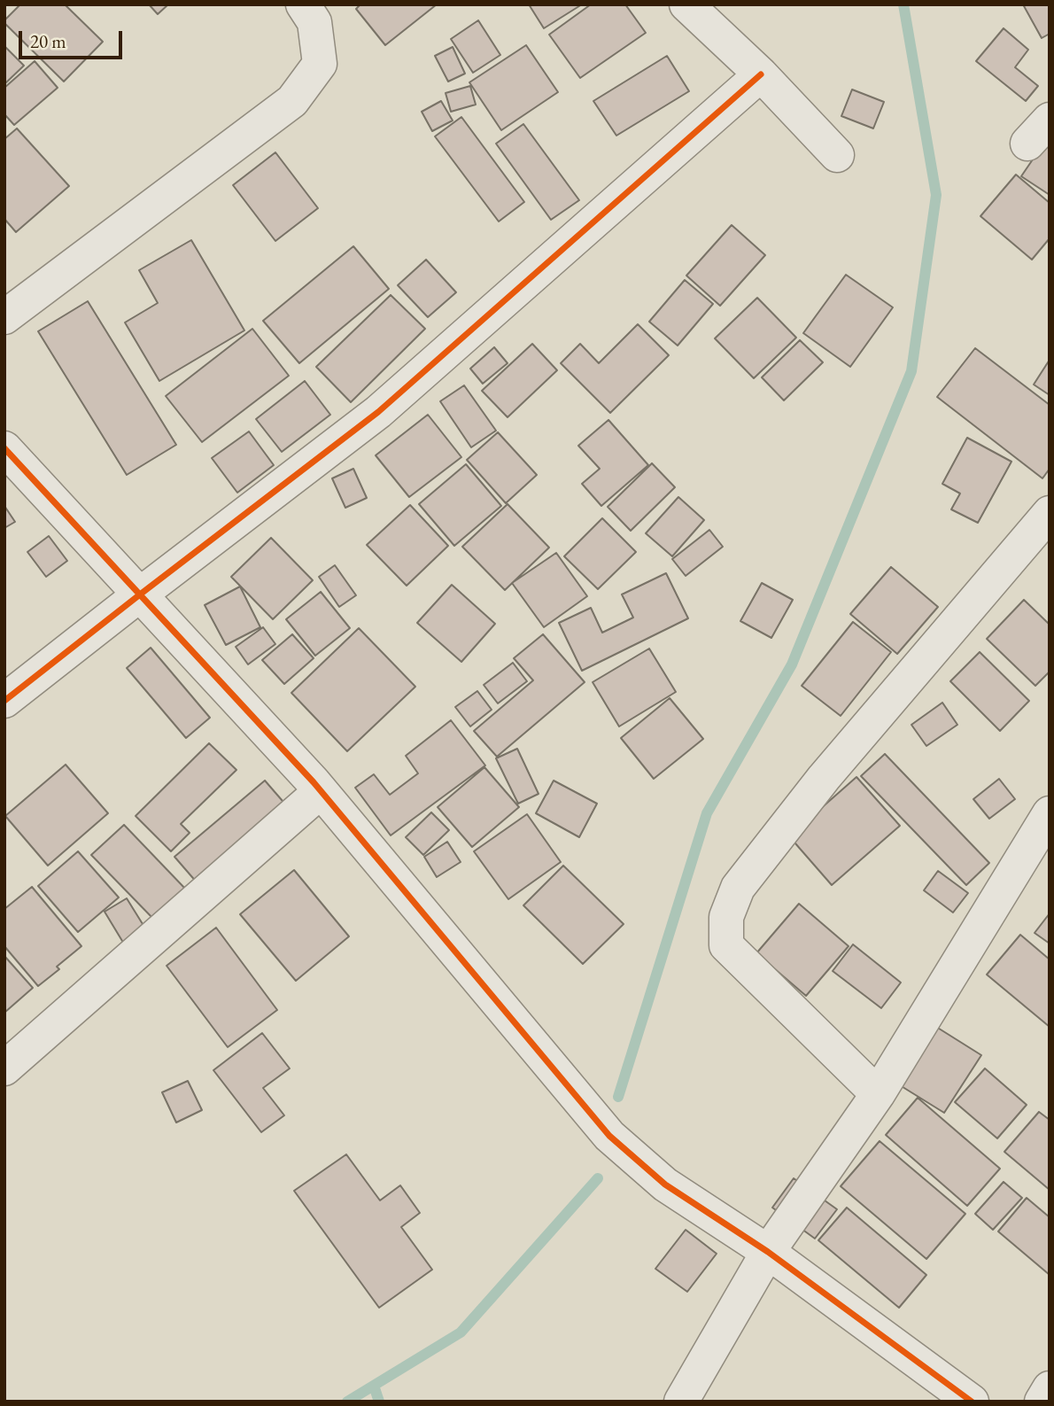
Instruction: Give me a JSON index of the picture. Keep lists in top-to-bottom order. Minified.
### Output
{"scale_bar":"20 m"}
